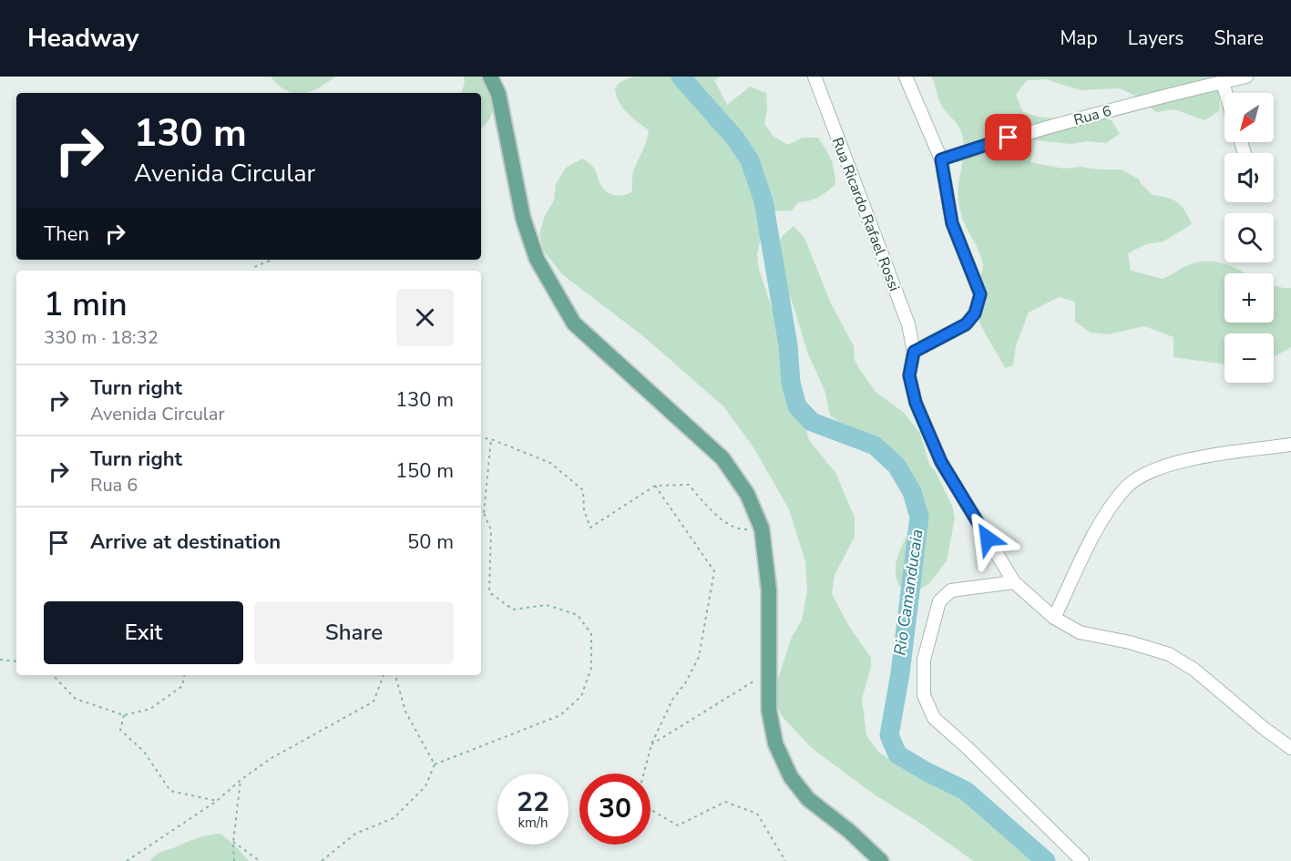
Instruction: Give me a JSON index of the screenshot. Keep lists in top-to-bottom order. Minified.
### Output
{"streets":{"street":["Rua 6","Rua Ricardo Rafael Rossi"]},"water":["Rio Camanducaia"],"north":"bottom left","page":{"header":"Headway","nav":["Map","Layers","Share"],"map_buttons":["+","−"],"turn":["130 m","Avenida Circular"],"then":"Then","heading":["1 min","330 m · 18:32"],"list":[{"name":"Turn right","note":"Avenida Circular","value":"130 m"},{"name":"Turn right","note":"Rua 6","value":"150 m"},{"name":"Arrive at destination","value":"50 m"}],"buttons":["Exit","Share"],"speed":"22 km/h","limit":"30"}}
